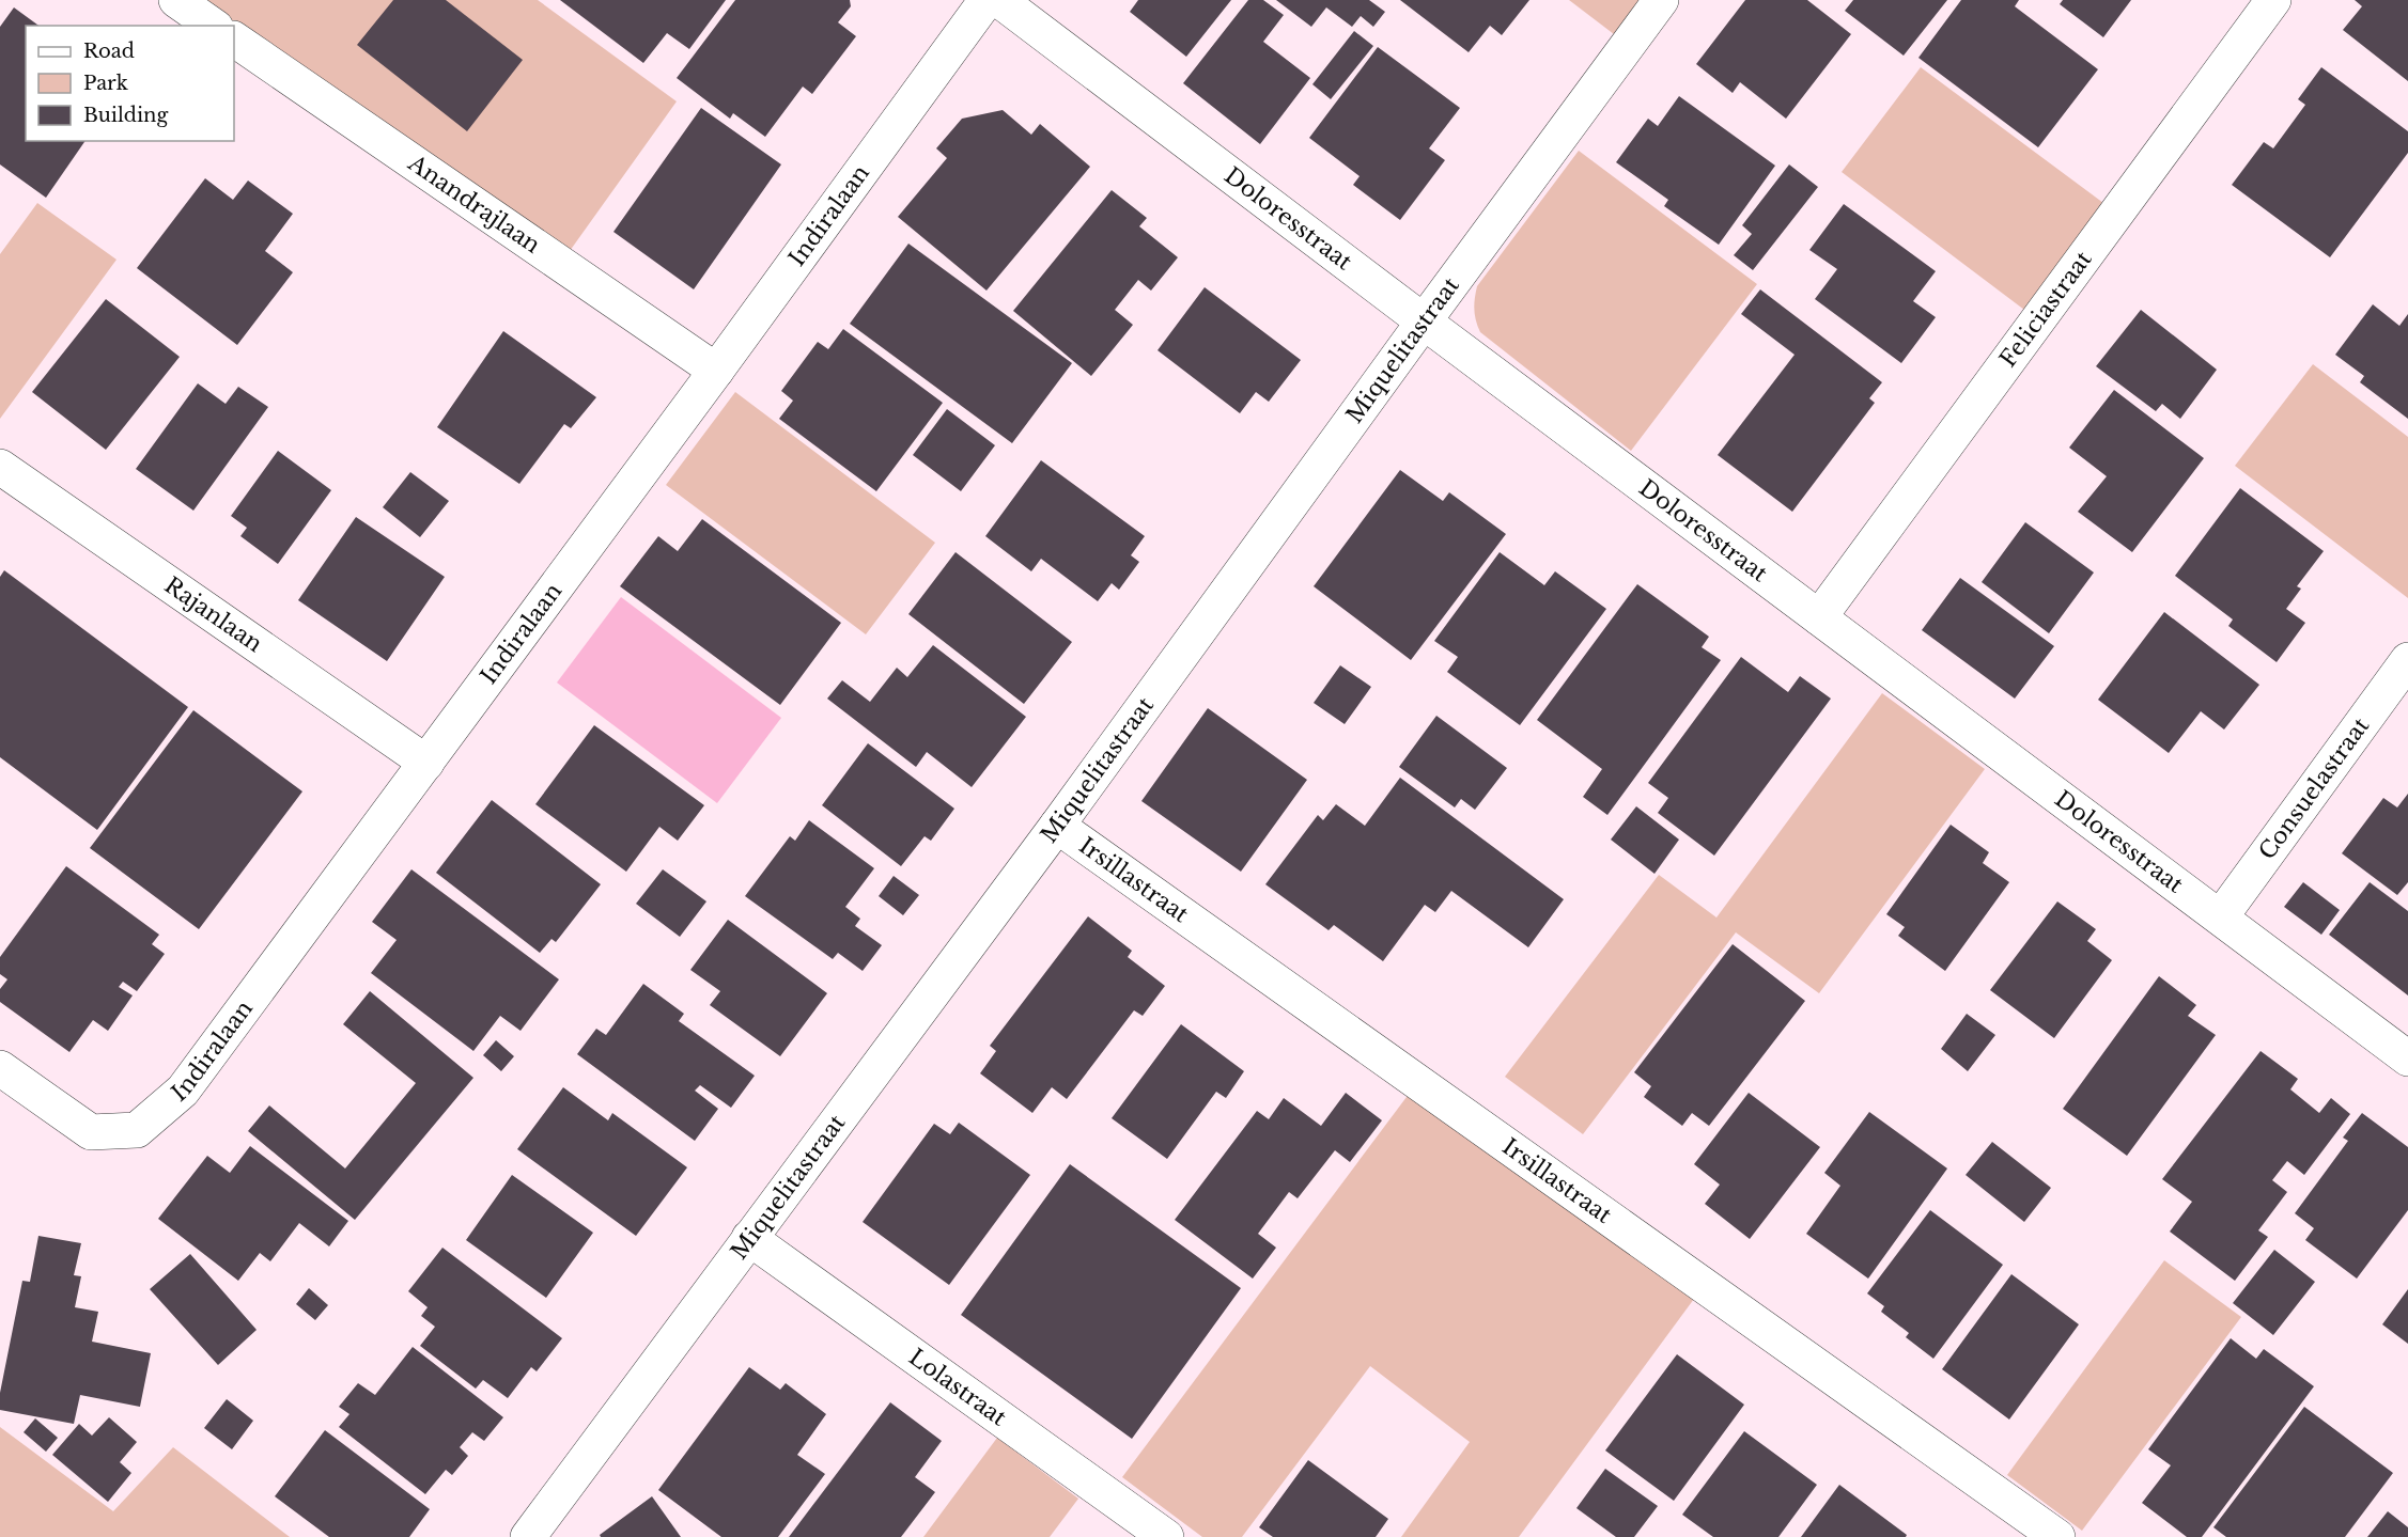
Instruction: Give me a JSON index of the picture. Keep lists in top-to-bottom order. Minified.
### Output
{"streets":{"street":["Anandrajlaan","Indiralaan","Doloresstraat","Feliciastraat","Miquelitastraat","Rajanlaan","Consuelastraat","Irsillastraat","Lolastraat"]},"crossings":[["Anandrajlaan","Indiralaan"],["Indiralaan","Rajanlaan"],["Doloresstraat","Feliciastraat"],["Doloresstraat","Miquelitastraat"],["Doloresstraat","Consuelastraat"],["Miquelitastraat","Irsillastraat"],["Miquelitastraat","Lolastraat"]],"legend":["Road","Park","Building"]}
